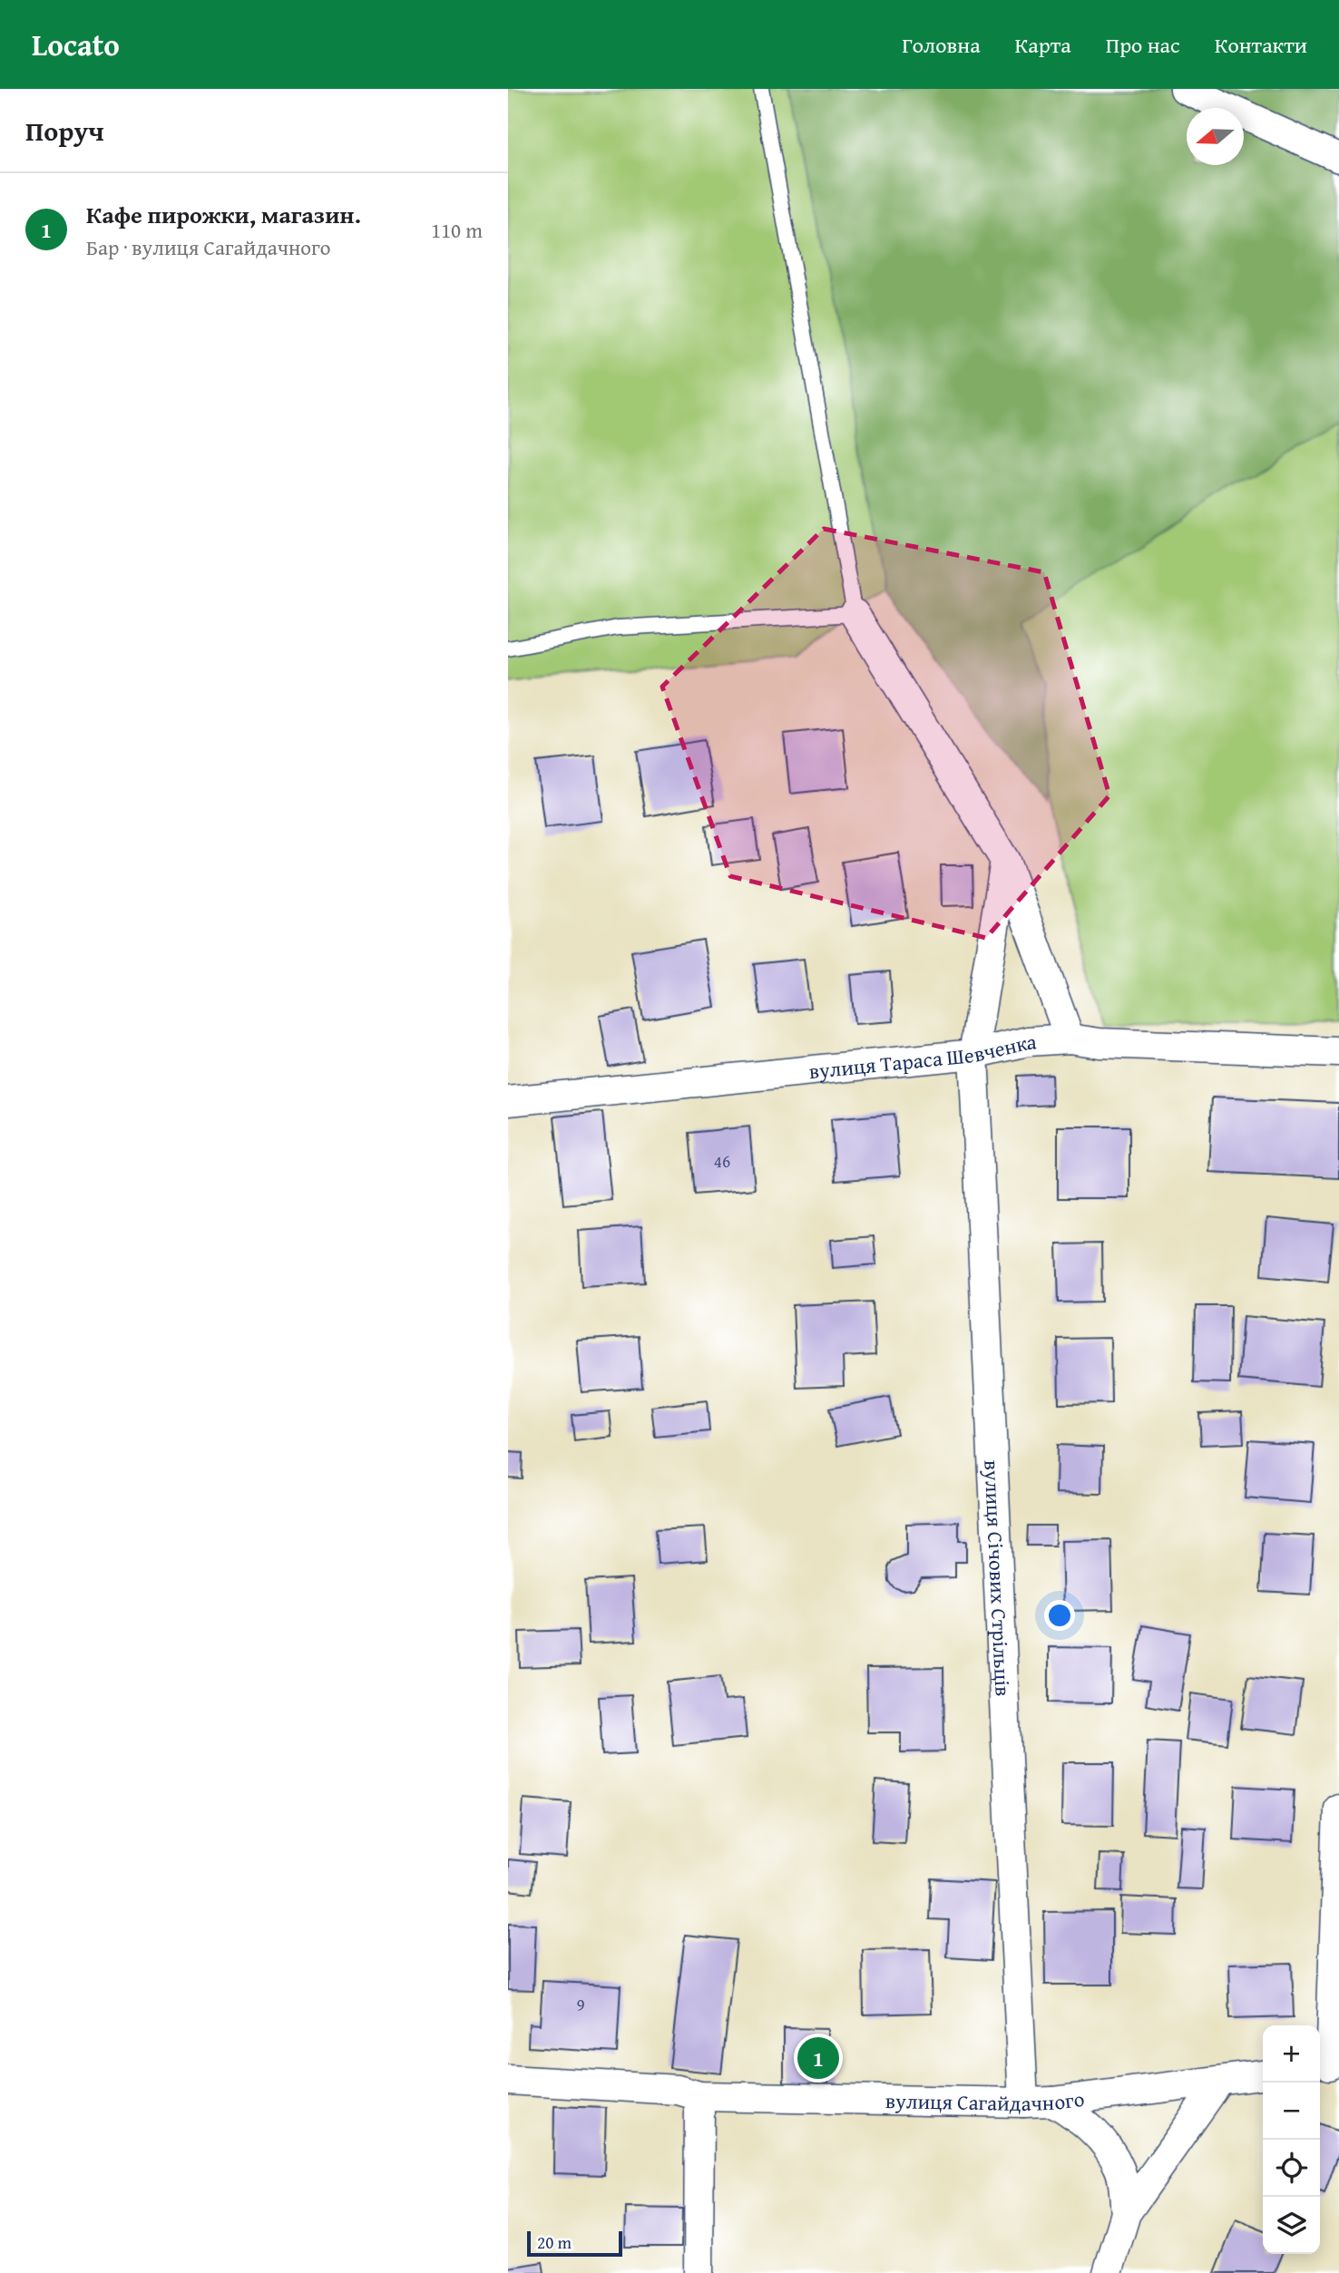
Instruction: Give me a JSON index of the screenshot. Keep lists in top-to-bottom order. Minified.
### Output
{"streets":{"street":["вулиця Тараса Шевченка","вулиця Січових Стрільців","вулиця Сагайдачного"]},"crossings":[["вулиця Тараса Шевченка","вулиця Січових Стрільців"],["вулиця Січових Стрільців","вулиця Сагайдачного"]],"house_numbers":["46","9"],"scale_bar":"20 m","north":"left","page":{"header":"Locato","nav":["Головна","Карта","Про нас","Контакти"],"heading":"Поруч","list":[{"mark":"1","name":"Кафе пирожки, магазин.","note":"Бар · вулиця Сагайдачного","value":"110 m"}],"map_buttons":["+","−"],"pins":"1","scale":"20 m"}}
